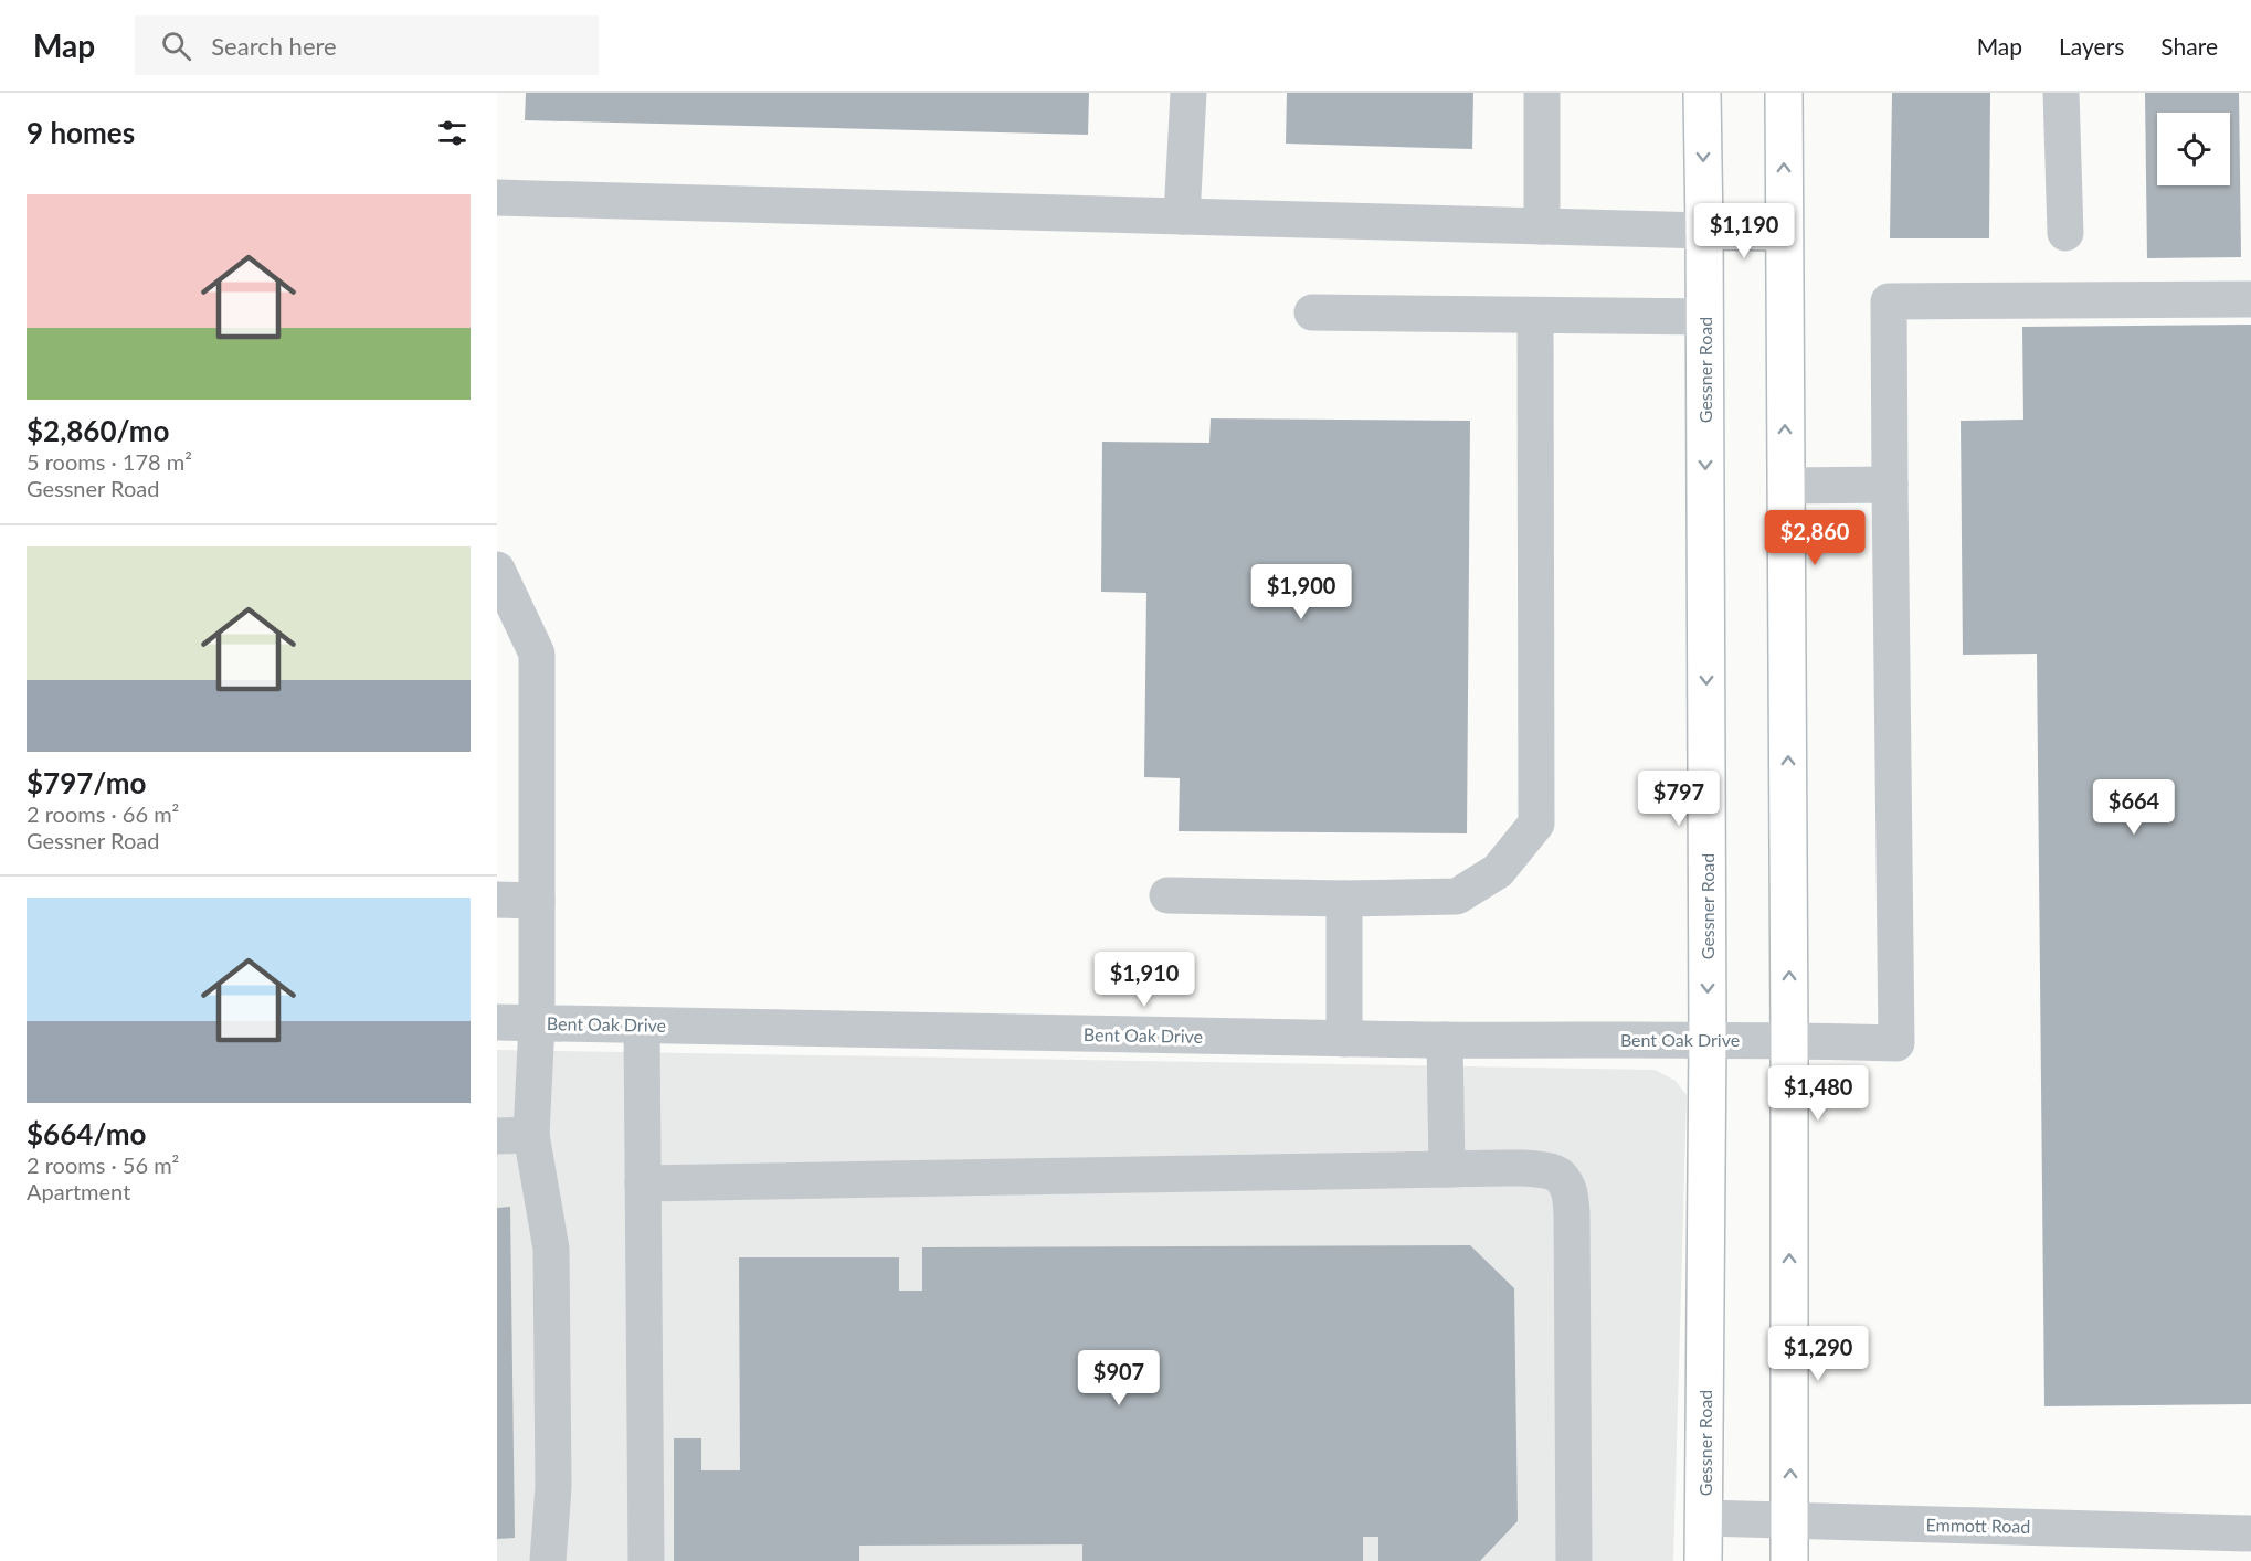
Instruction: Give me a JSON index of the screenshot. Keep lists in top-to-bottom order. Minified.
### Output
{"streets":{"main road":["Gessner Road"],"street":["Bent Oak Drive","Emmott Road"]},"crossings":[["Gessner Road","Bent Oak Drive"],["Gessner Road","Emmott Road"]],"page":{"header":"Map","search":"Search here","nav":["Map","Layers","Share"],"heading":"9 homes","list":[{"name":"$2,860/mo","note":"5 rooms · 178 m² · Gessner Road"},{"name":"$797/mo","note":"2 rooms · 66 m² · Gessner Road"},{"name":"$664/mo","note":"2 rooms · 56 m² · Apartment"}],"price":["$1,190","$2,860","$1,900","$797","$664","$1,910","$1,480","$1,290","$907"]}}
